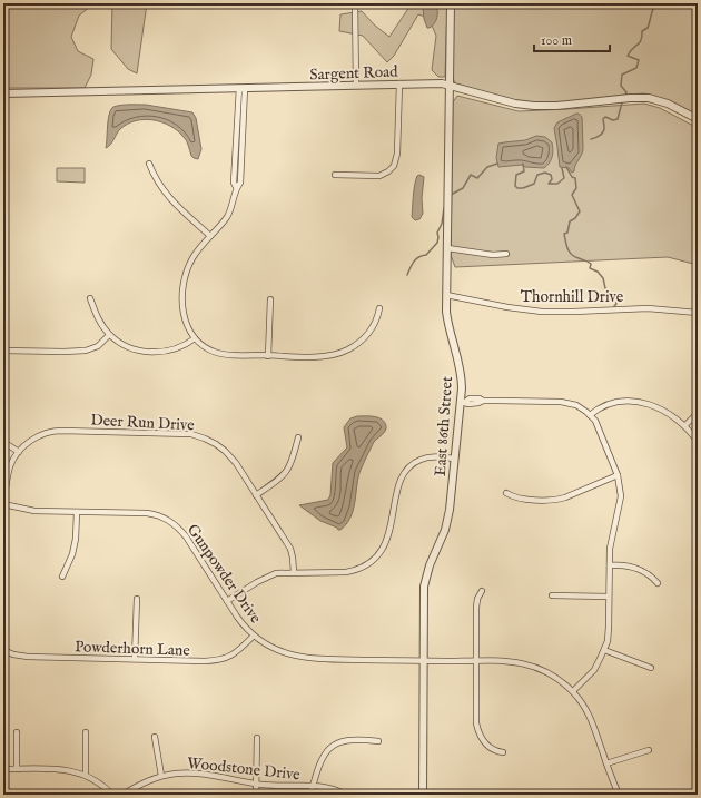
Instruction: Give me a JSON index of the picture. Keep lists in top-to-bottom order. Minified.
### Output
{"streets":{"street":["Sargent Road","Thornhill Drive","Deer Run Drive","East 86th Street","Gunpowder Drive","Powderhorn Lane","Woodstone Drive"]},"crossings":[["Sargent Road","East 86th Street"],["Thornhill Drive","East 86th Street"],["East 86th Street","Gunpowder Drive"],["Gunpowder Drive","Powderhorn Lane"]],"scale_bar":"100 m"}
